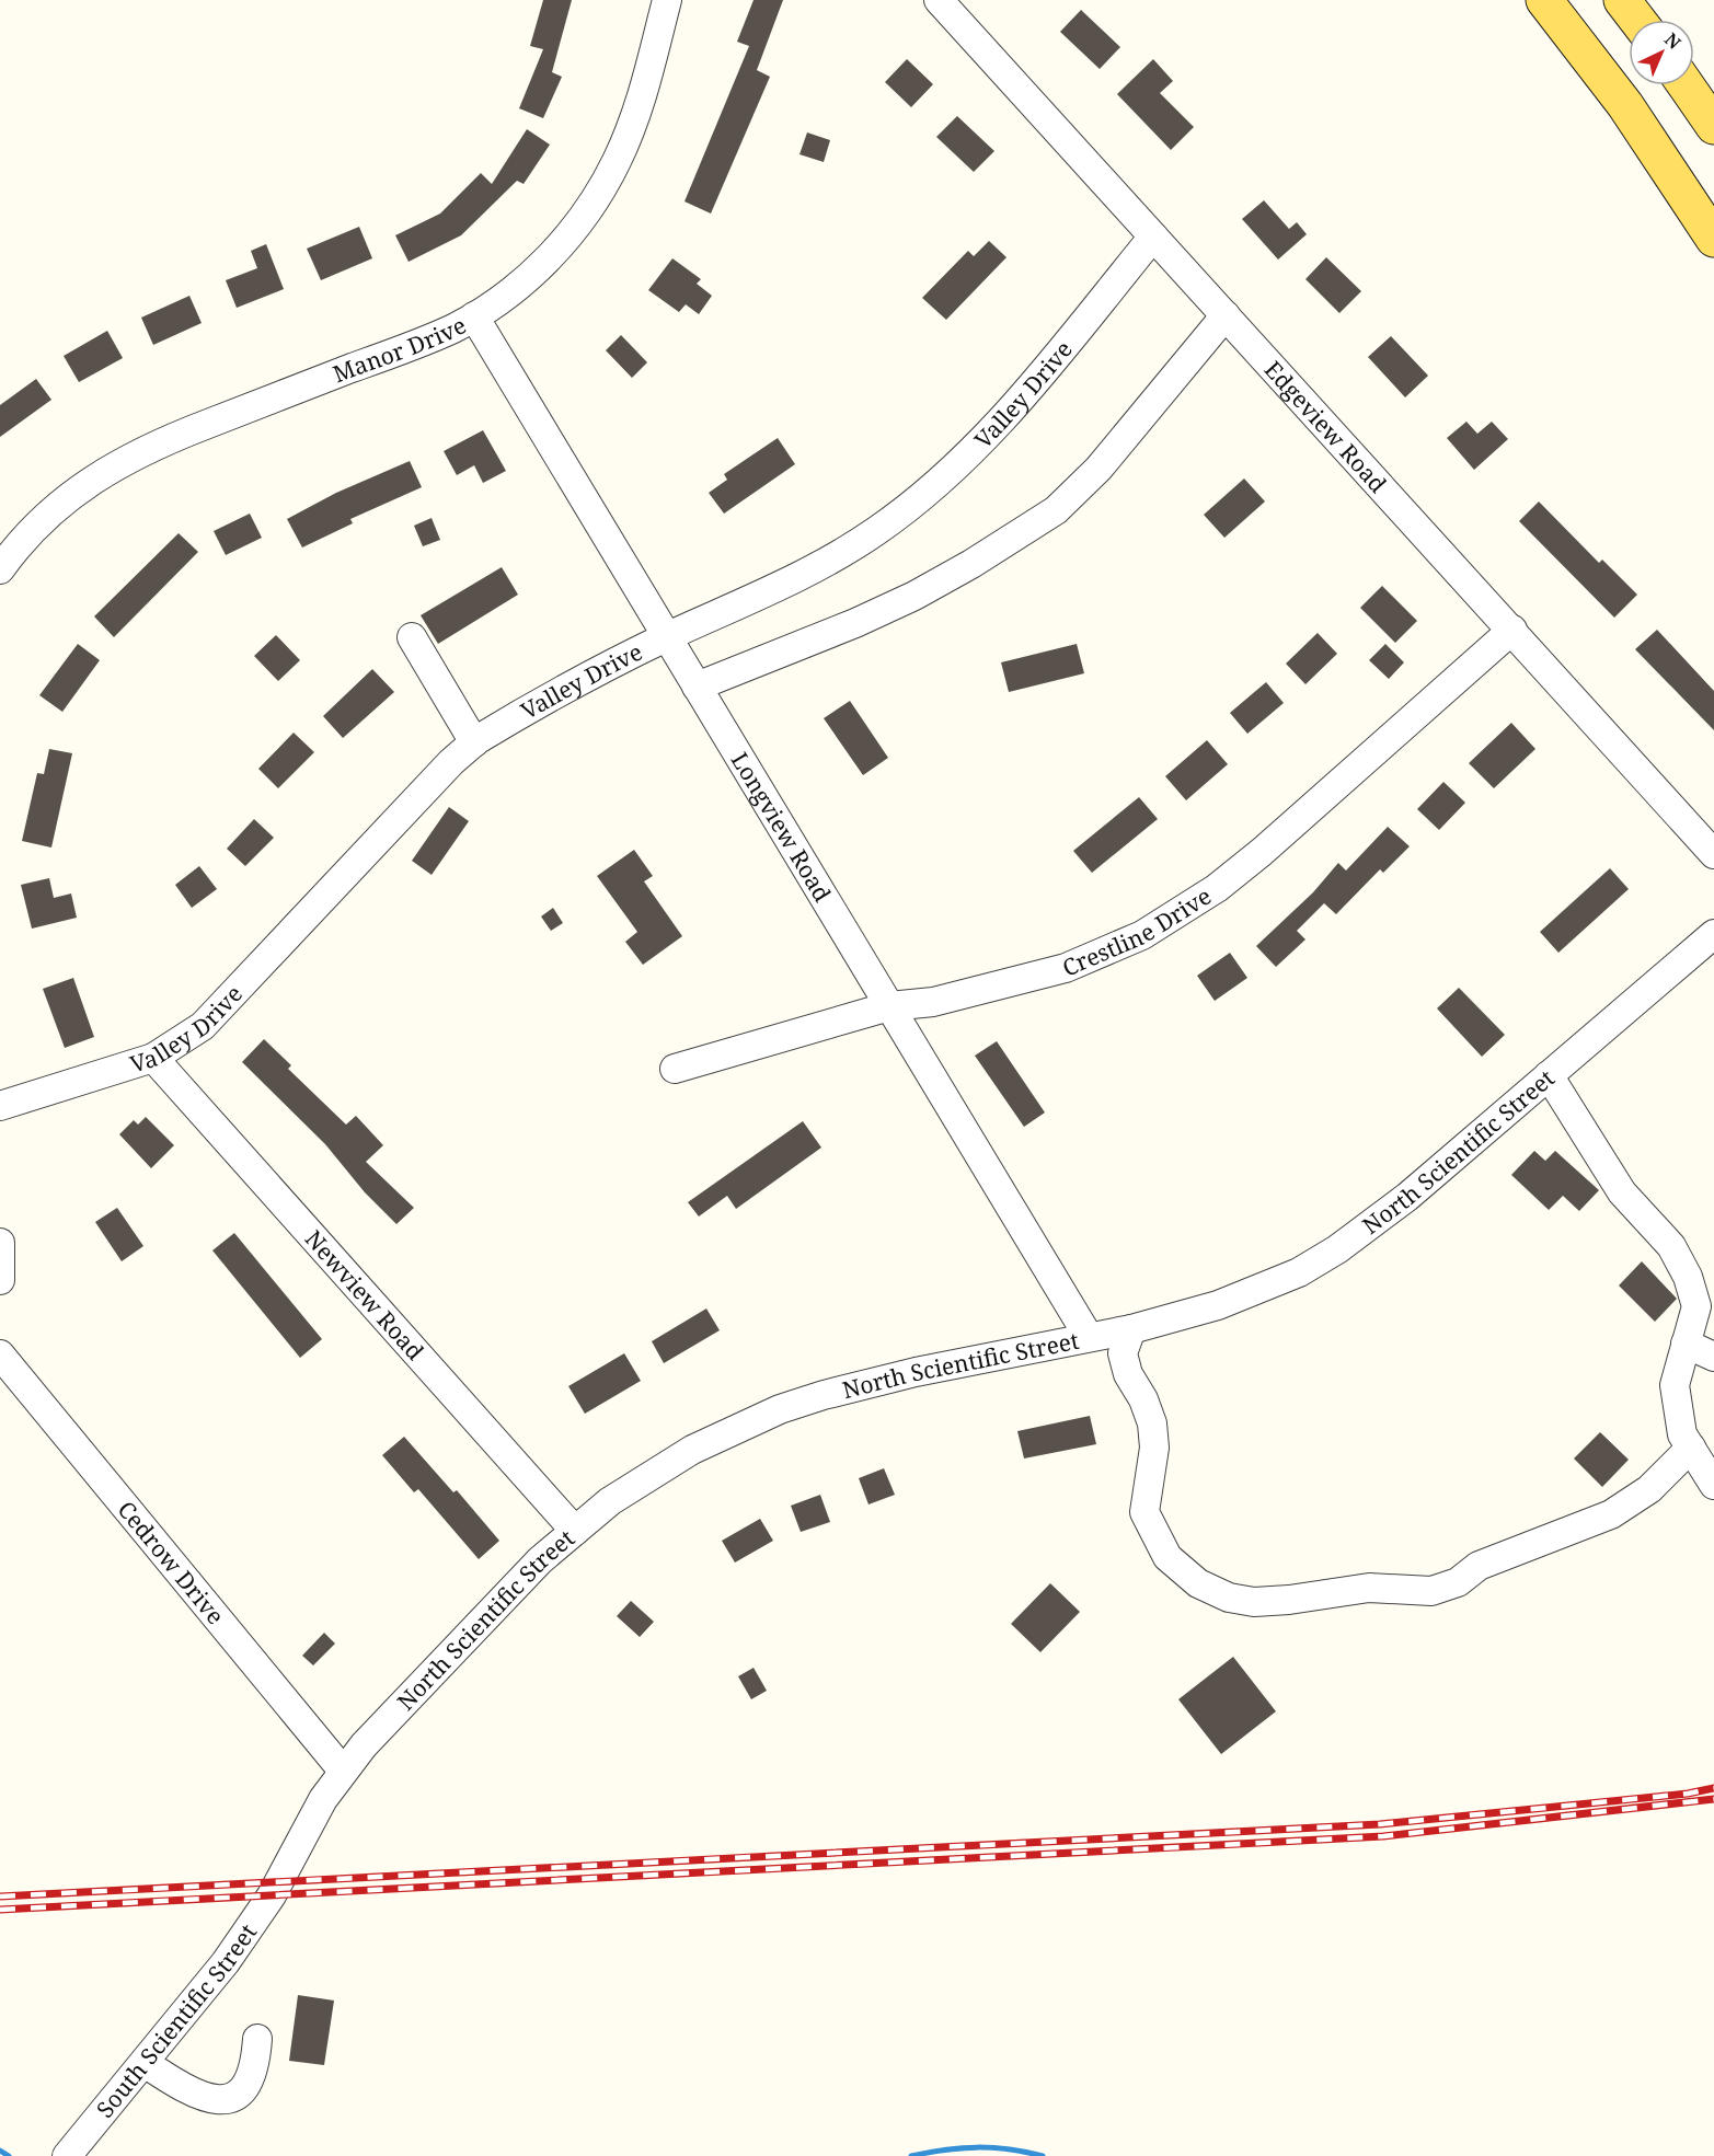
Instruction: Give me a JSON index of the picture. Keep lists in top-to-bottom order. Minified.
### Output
{"streets":{"street":["Manor Drive","Valley Drive","Edgeview Road","Longview Road","Crestline Drive","North Scientific Street","Newview Road","Cedrow Drive","South Scientific Street"]},"crossings":[["Manor Drive","Longview Road"],["Valley Drive","Edgeview Road"],["Valley Drive","Longview Road"],["Valley Drive","Newview Road"],["Edgeview Road","Crestline Drive"],["Longview Road","Crestline Drive"],["Longview Road","North Scientific Street"],["North Scientific Street","Newview Road"],["North Scientific Street","Cedrow Drive"],["North Scientific Street","South Scientific Street"]],"north":"top right"}
